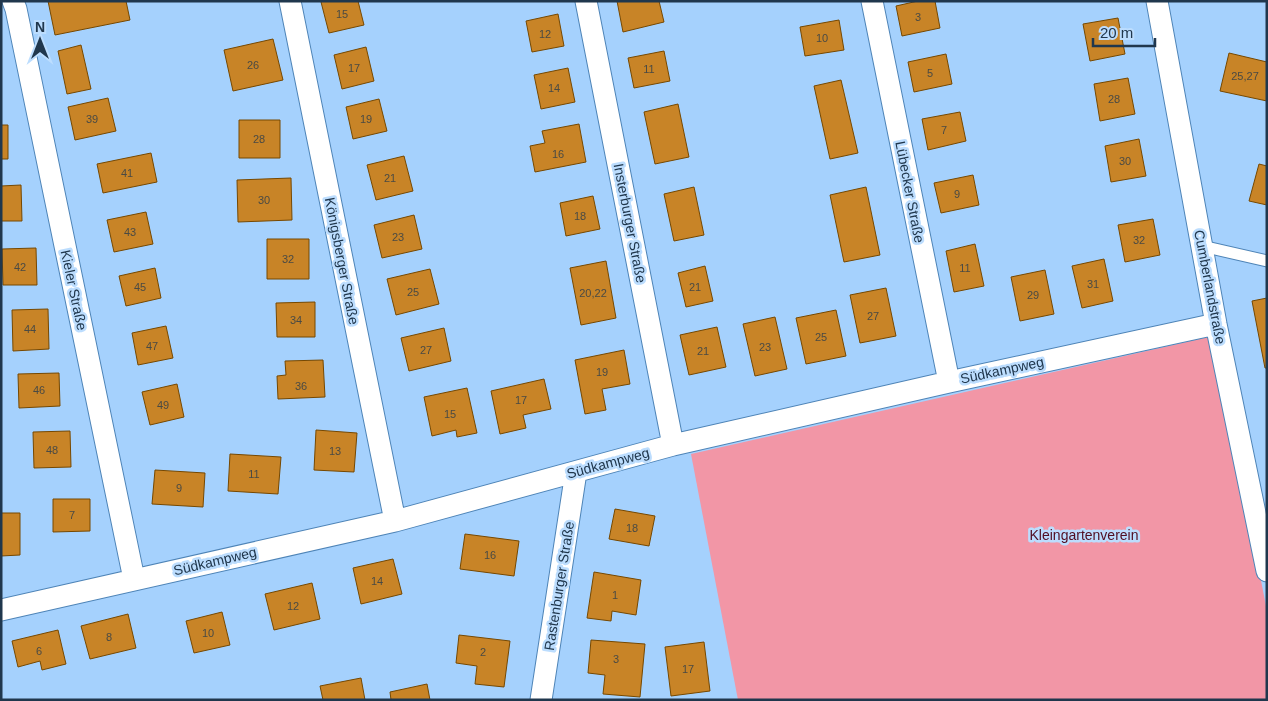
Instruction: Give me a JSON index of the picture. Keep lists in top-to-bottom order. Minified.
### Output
{"streets":{"street":["Lübecker Straße","Insterburger Straße","Königsberger Straße","Cumberlandstraße","Kieler Straße","Südkampweg","Rastenburger Straße"]},"crossings":[["Lübecker Straße","Südkampweg"],["Insterburger Straße","Südkampweg"],["Königsberger Straße","Südkampweg"],["Cumberlandstraße","Südkampweg"],["Kieler Straße","Südkampweg"],["Südkampweg","Rastenburger Straße"]],"parks":["Kleingartenverein"],"house_numbers":["15","3","12","10","26","17","11","5","25,27","14","28","39","19","7","28","16","30","41","21","9","30","18","43","23","32","32","42","11","31","45","21","25","20,22","29","27","34","44","25","47","23","27","21","19","36","46","17","49","15","48","13","11","9","7","18","16","14","1","12","10","8","6","2","3","17"],"scale_bar":"20 m","north":"top"}
